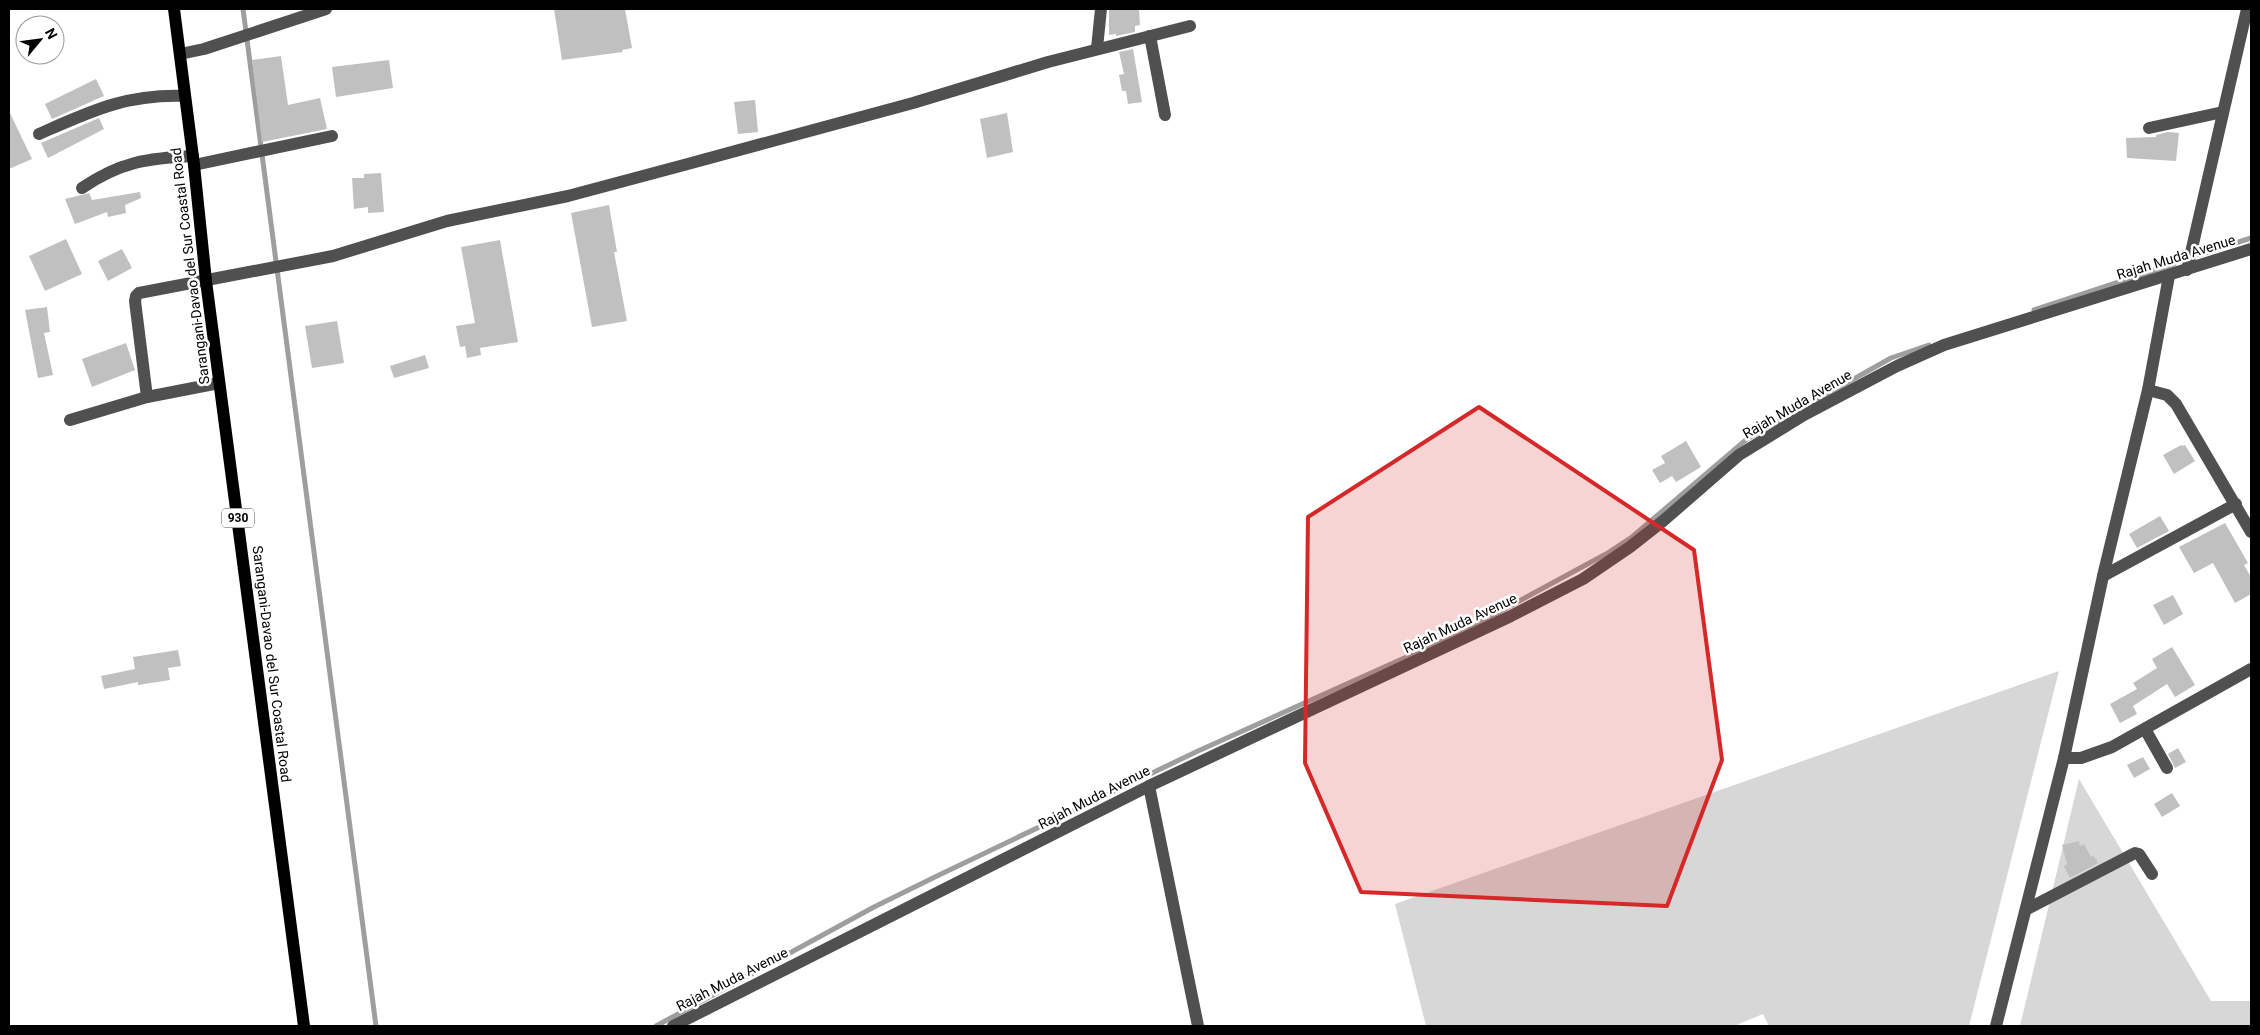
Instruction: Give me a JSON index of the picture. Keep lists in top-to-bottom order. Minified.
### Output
{"streets":{"main road":["Sarangani-Davao del Sur Coastal Road","930"],"street":["Rajah Muda Avenue"]},"north":"top right"}
